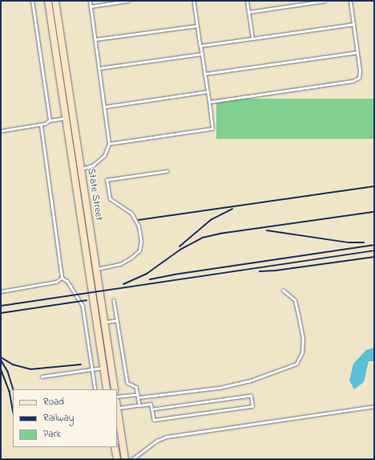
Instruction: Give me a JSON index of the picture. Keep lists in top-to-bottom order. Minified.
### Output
{"streets":{"street":["State Street"]},"legend":["Road","Railway","Park"]}
